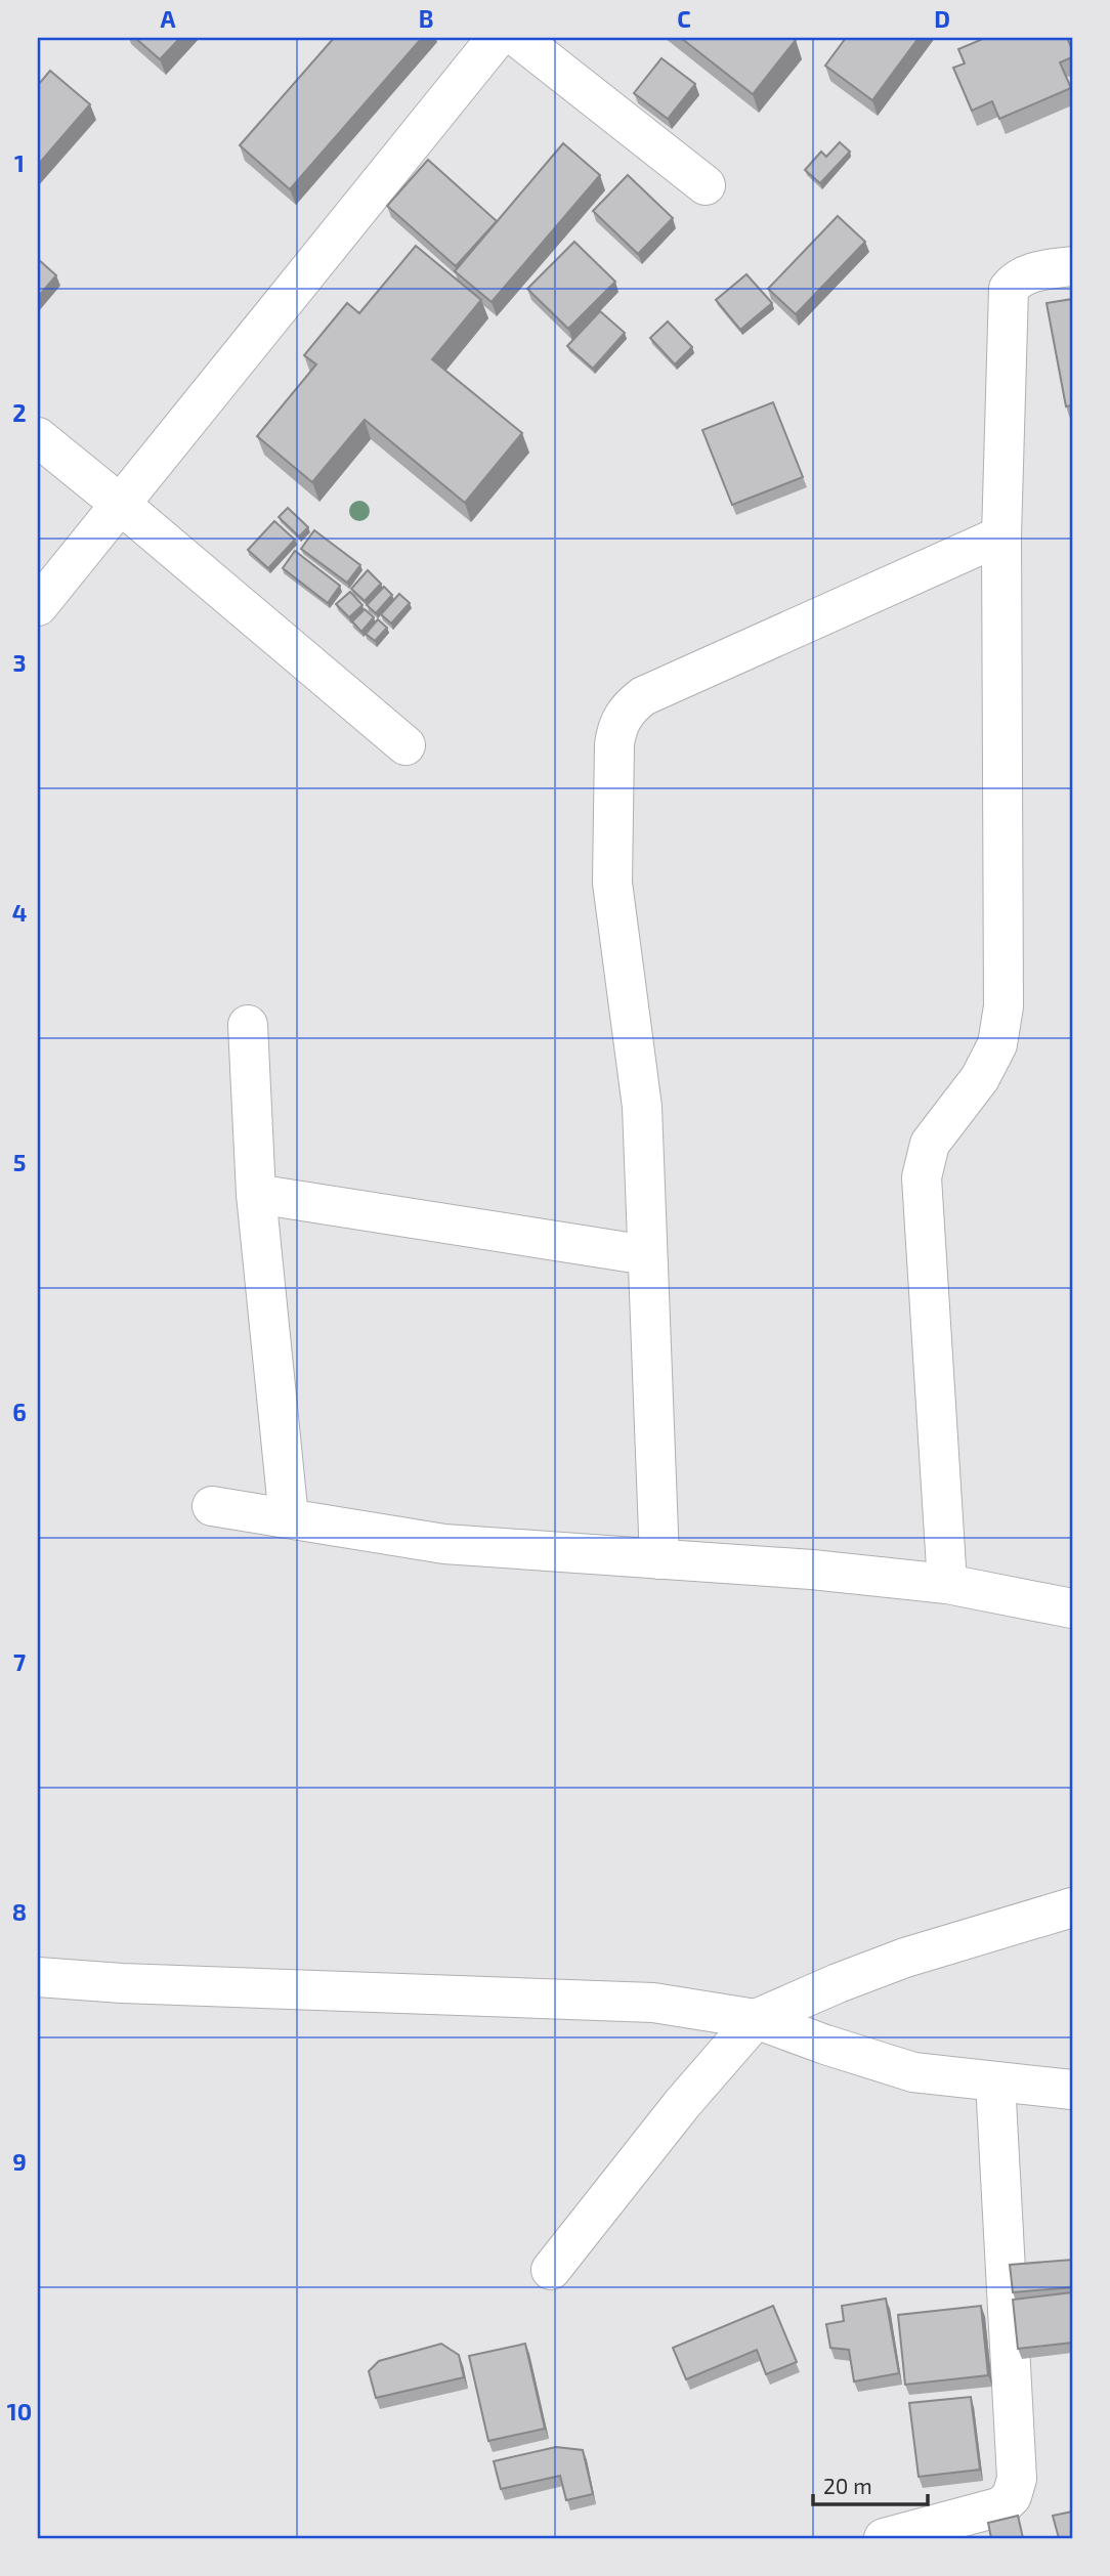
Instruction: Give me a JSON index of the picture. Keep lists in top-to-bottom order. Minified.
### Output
{"scale_bar":"20 m","grid":{"columns":["A","B","C","D"],"rows":["1","2","3","4","5","6","7","8","9","10"]}}
